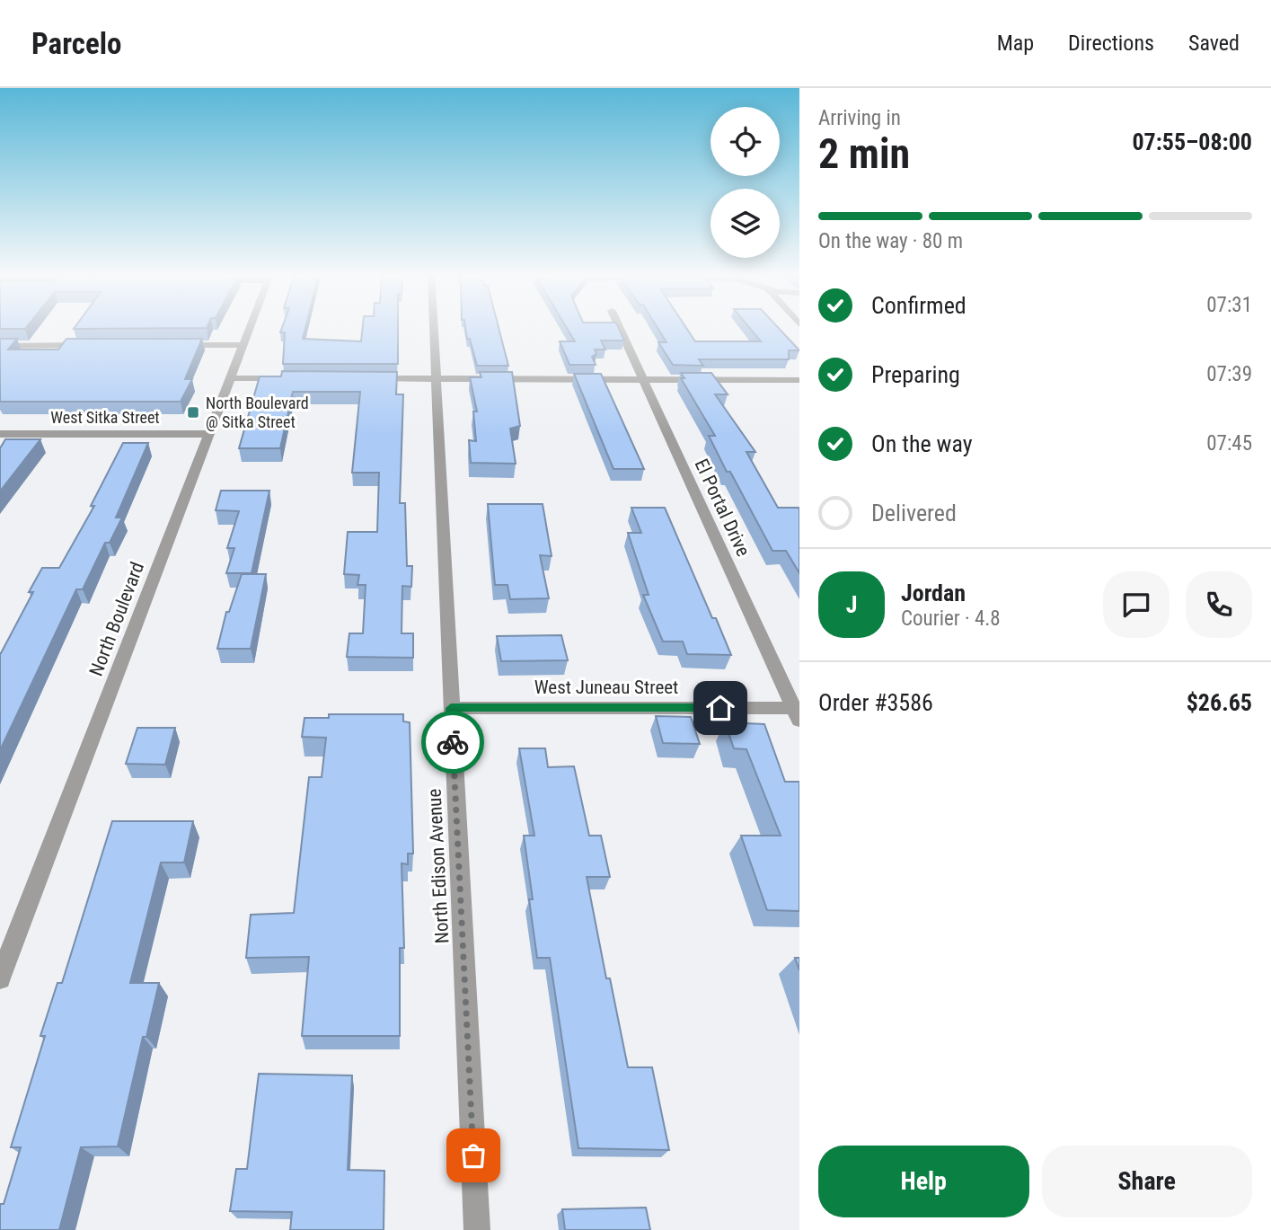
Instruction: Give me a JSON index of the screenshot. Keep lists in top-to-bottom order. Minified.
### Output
{"streets":{"street":["West Sitka Street","El Portal Drive","North Boulevard","West Juneau Street","North Edison Avenue"]},"crossings":[["West Sitka Street","North Boulevard"],["El Portal Drive","West Juneau Street"],["West Juneau Street","North Edison Avenue"]],"places":{"transit":["North Boulevard @ Sitka Street"]},"page":{"header":"Parcelo","nav":["Map","Directions","Saved"],"heading":["2 min","Arriving in","07:55–08:00"],"panel":["Jordan","Courier · 4.8","Order #3586","$26.65"],"bar":"On the way · 80 m","list":[["Confirmed","07:31"],["Preparing","07:39"],["On the way","07:45"],"Delivered"],"round":"J","buttons":["Help","Share"]}}
